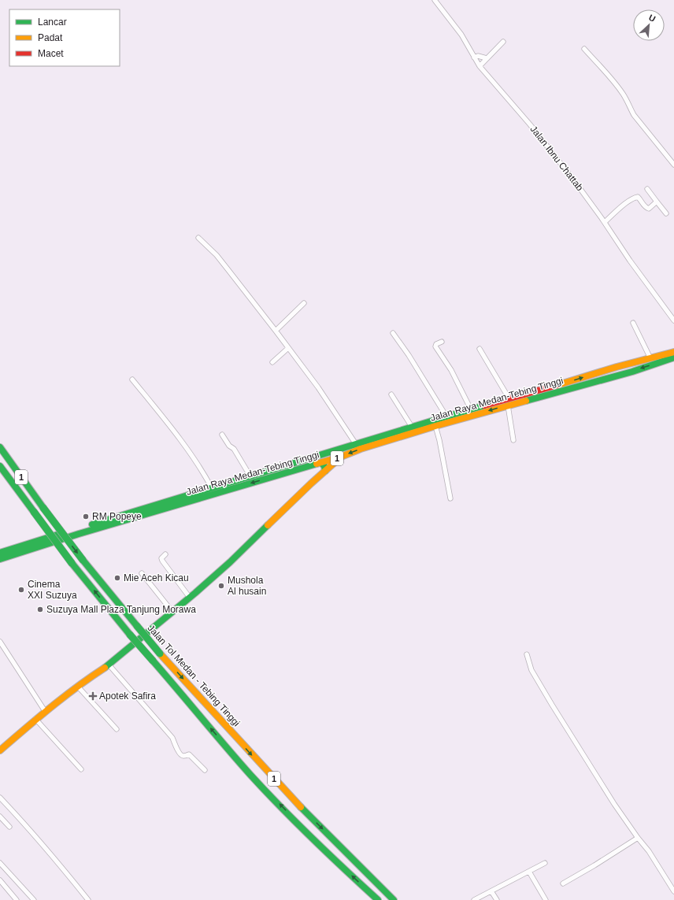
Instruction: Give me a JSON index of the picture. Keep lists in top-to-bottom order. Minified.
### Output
{"streets":{"main road":["Jalan Raya Medan-Tebing Tinggi","1","Jalan Tol Medan - Tebing Tinggi"],"street":["Jalan Ibnu Chattab"]},"places":{"other":["RM Popeye","Mie Aceh Kicau","Mushola Al husain","Cinema XXI Suzuya","Suzuya Mall Plaza Tanjung Morawa"],"health":["Apotek Safira"]},"legend":["Lancar","Padat","Macet"],"north":"top right"}
